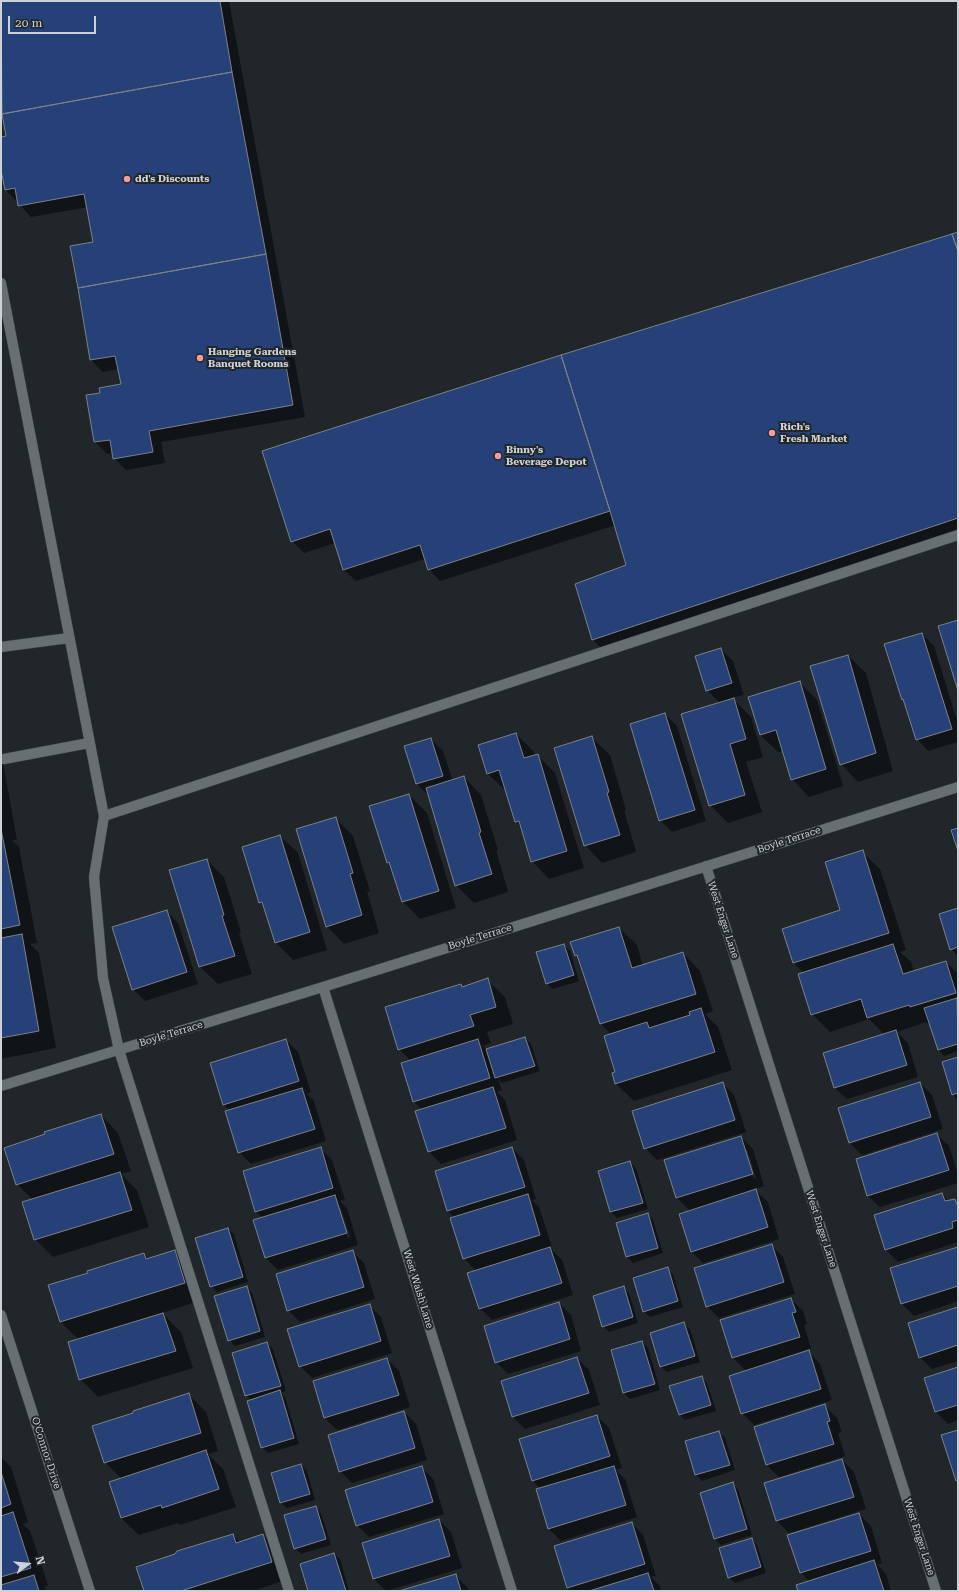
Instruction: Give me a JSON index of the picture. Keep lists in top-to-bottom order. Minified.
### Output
{"streets":{"street":["Boyle Terrace","West Enger Lane","West Walsh Lane","O'Connor Drive"]},"crossings":[["Boyle Terrace","West Enger Lane"],["Boyle Terrace","West Walsh Lane"]],"places":["dd's Discounts","Hanging Gardens Banquet Rooms","Rich's Fresh Market","Binny's Beverage Depot"],"scale_bar":"20 m","north":"right"}
